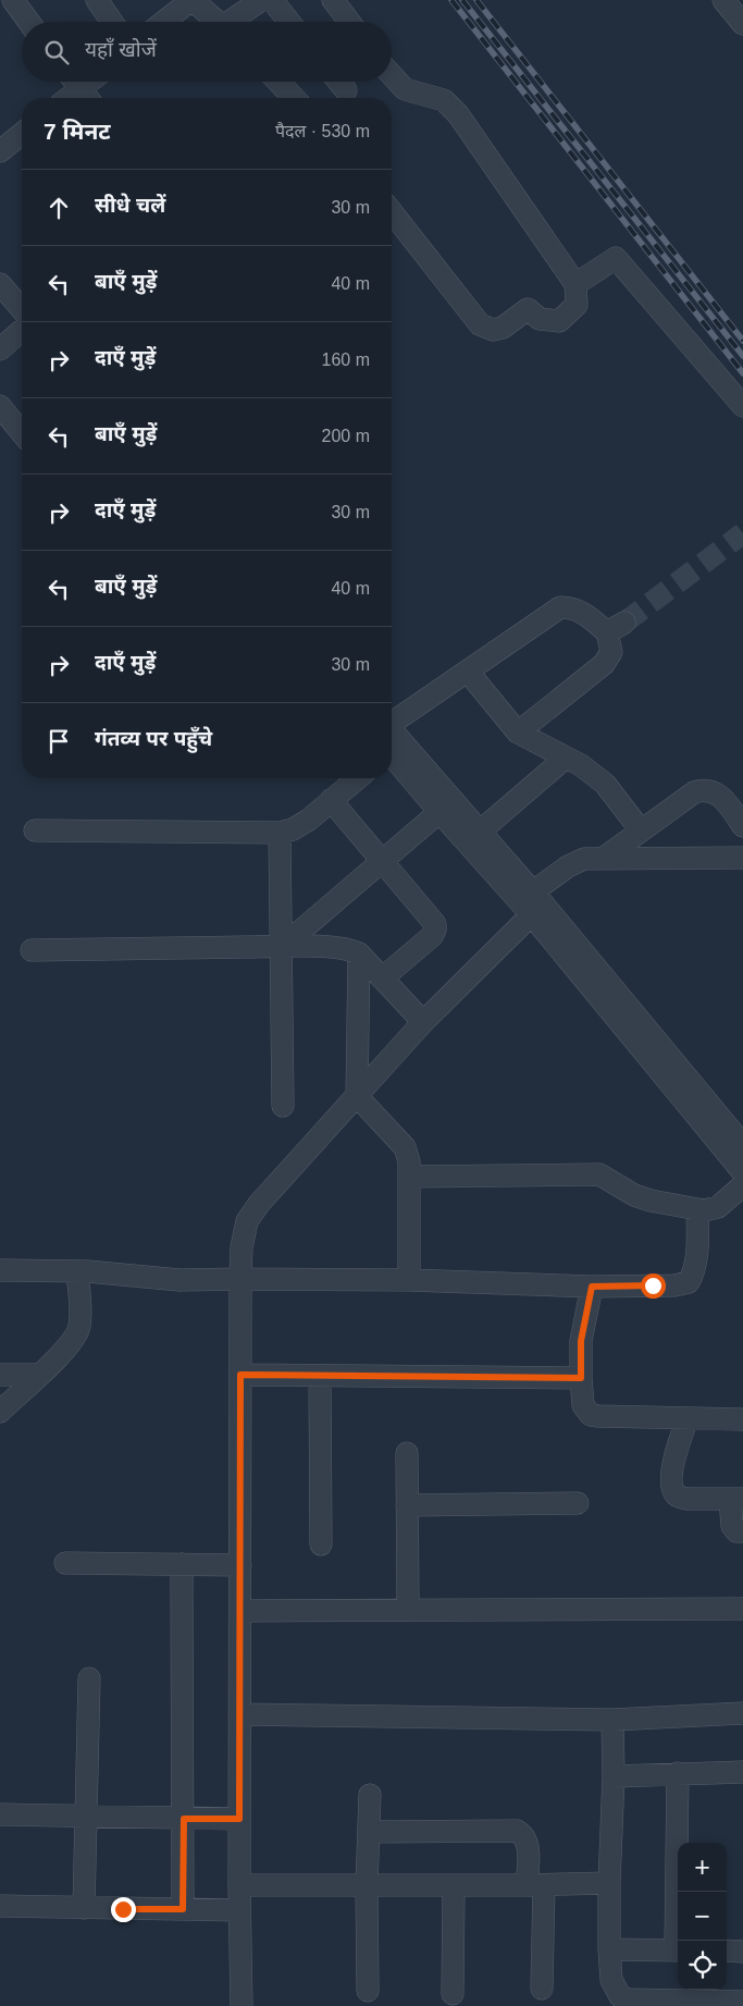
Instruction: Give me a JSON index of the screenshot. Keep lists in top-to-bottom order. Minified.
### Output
{"page":{"search":"यहाँ खोजें","heading":["7 मिनट","पैदल · 530 m"],"list":[["सीधे चलें","30 m"],["बाएँ मुड़ें","40 m"],["दाएँ मुड़ें","160 m"],["बाएँ मुड़ें","200 m"],["दाएँ मुड़ें","30 m"],["बाएँ मुड़ें","40 m"],["दाएँ मुड़ें","30 m"],"गंतव्य पर पहुँचे"],"map_buttons":["+","−"]}}
